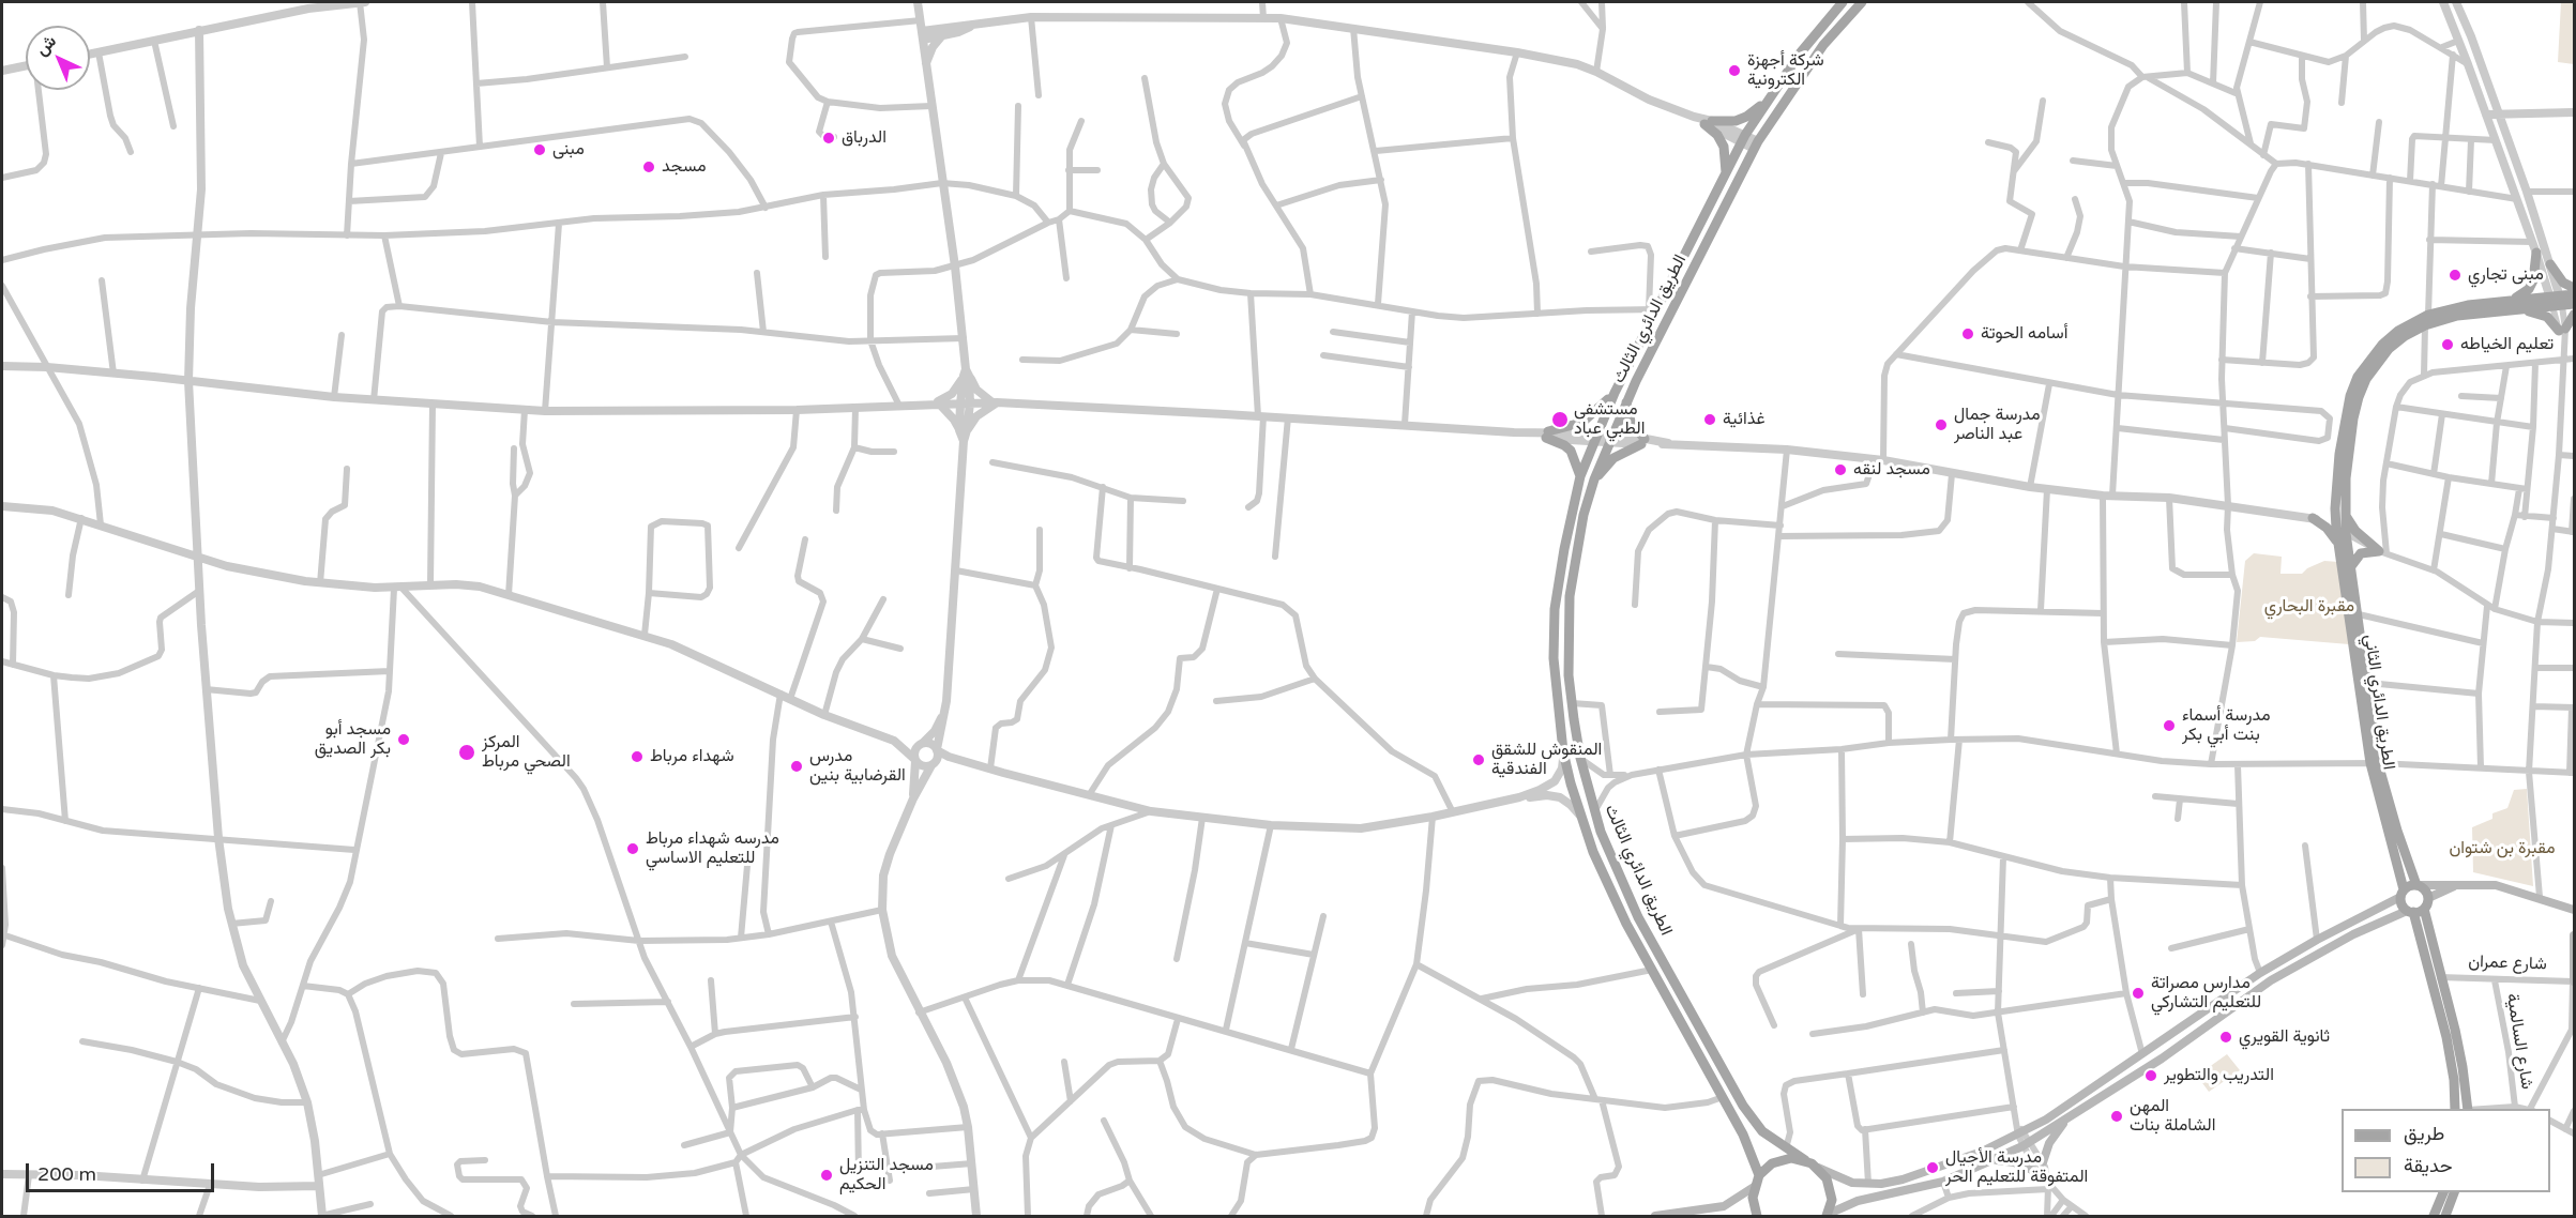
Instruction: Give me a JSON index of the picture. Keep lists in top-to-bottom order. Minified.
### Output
{"streets":{"main road":["الطريق الدائري الثالث","الطريق الدائري الثاني"],"street":["شارع عمران","شارع السالمية"]},"crossings":[["شارع عمران","شارع السالمية"]],"parks":["مقبرة البحاري","مقبرة بن شتوان"],"places":["شركة أجهزة الكترونية","الدرباق","مبنى","مسجد","مبنى تجاري","أسامه الحوتة","تعليم الخياطه","مستشفى الطبي عباد","غذائية","مدرسة جمال عبد الناصر","مسجد لنقه","مدرسة أسماء بنت أبي بكر","مسجد أبو بكر الصديق","المركز الصحي مرباط","شهداء مرباط","المنقوش للشقق الفندقية","مدرس القرضابية بنين","مدرسه شهداء مرباط للتعليم الاساسي","مدارس مصراتة للتعليم التشاركي","ثانوية القويري","التدريب والتطوير","المهن الشاملة بنات","مدرسة الأجيال المتفوقة للتعليم الحر","مسجد التنزيل الحكيم"],"legend":["طريق","حديقة"],"scale_bar":"200 m","north":"top left"}
